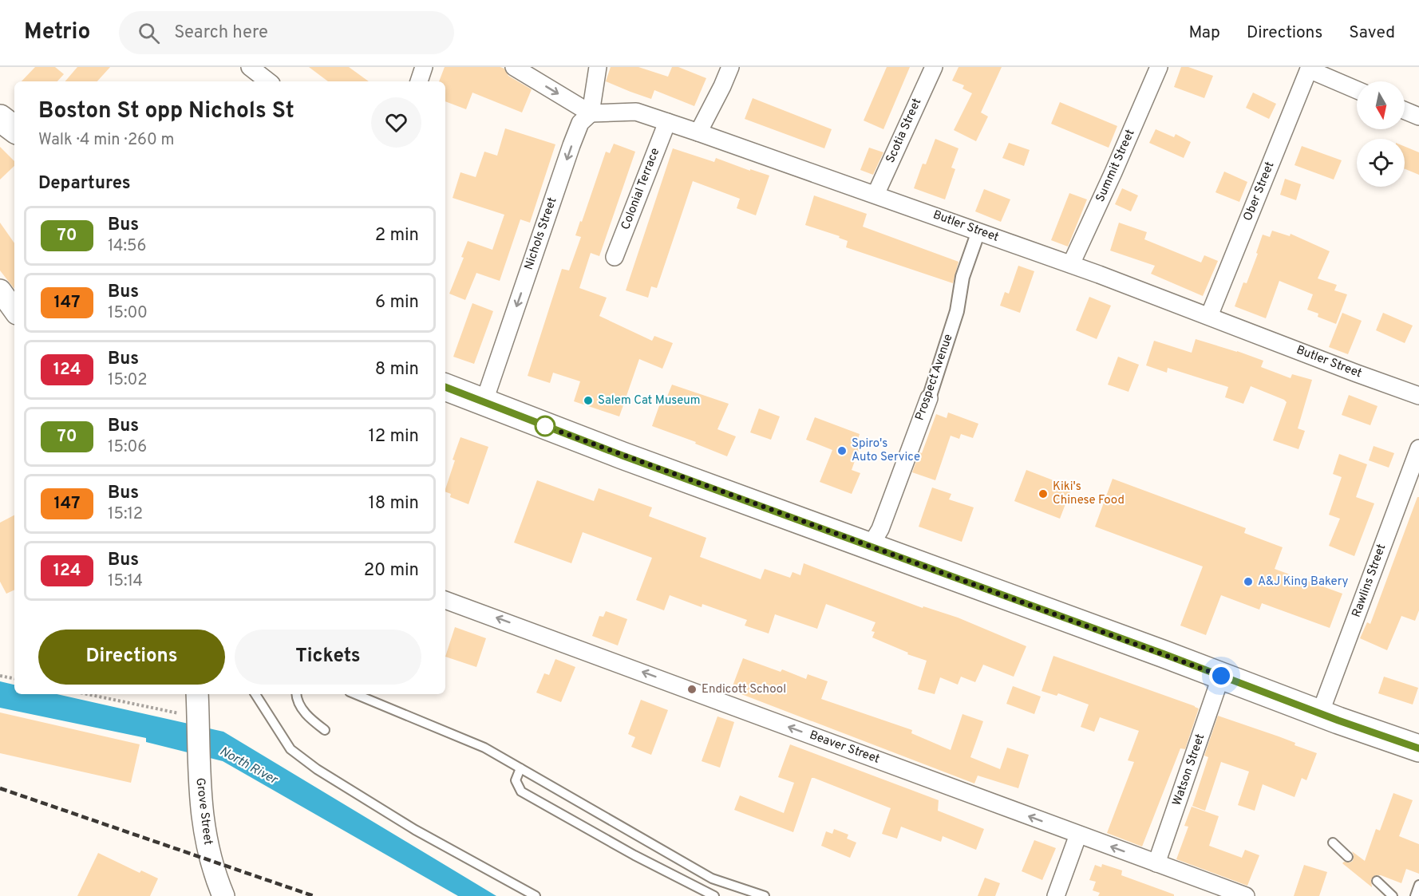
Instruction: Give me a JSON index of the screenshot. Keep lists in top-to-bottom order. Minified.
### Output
{"streets":{"street":["Scotia Street","Summit Street","Colonial Terrace","Ober Street","Butler Street","Nichols Street","Prospect Avenue","Rawlins Street","Beaver Street","Watson Street","Grove Street"]},"crossings":[["Scotia Street","Butler Street"],["Summit Street","Butler Street"],["Colonial Terrace","Butler Street"],["Ober Street","Butler Street"],["Butler Street","Nichols Street"],["Butler Street","Prospect Avenue"],["Beaver Street","Watson Street"]],"one_way":["Nichols Street","Beaver Street"],"water":["North River"],"places":["Salem Cat Museum","Spiro's Auto Service","Kiki's Chinese Food","A&J King Bakery","Endicott School"],"lines":["bus line 70"],"north":"bottom","page":{"header":"Metrio","search":"Search here","nav":["Map","Directions","Saved"],"heading":[["Boston St opp Nichols St","Walk · 4 min · 260 m"],"Departures"],"list":[{"mark":"70","name":"Bus","note":"14:56","value":"2 min"},{"mark":"147","name":"Bus","note":"15:00","value":"6 min"},{"mark":"124","name":"Bus","note":"15:02","value":"8 min"},{"mark":"70","name":"Bus","note":"15:06","value":"12 min"},{"mark":"147","name":"Bus","note":"15:12","value":"18 min"},{"mark":"124","name":"Bus","note":"15:14","value":"20 min"}],"buttons":["Directions","Tickets"]}}
